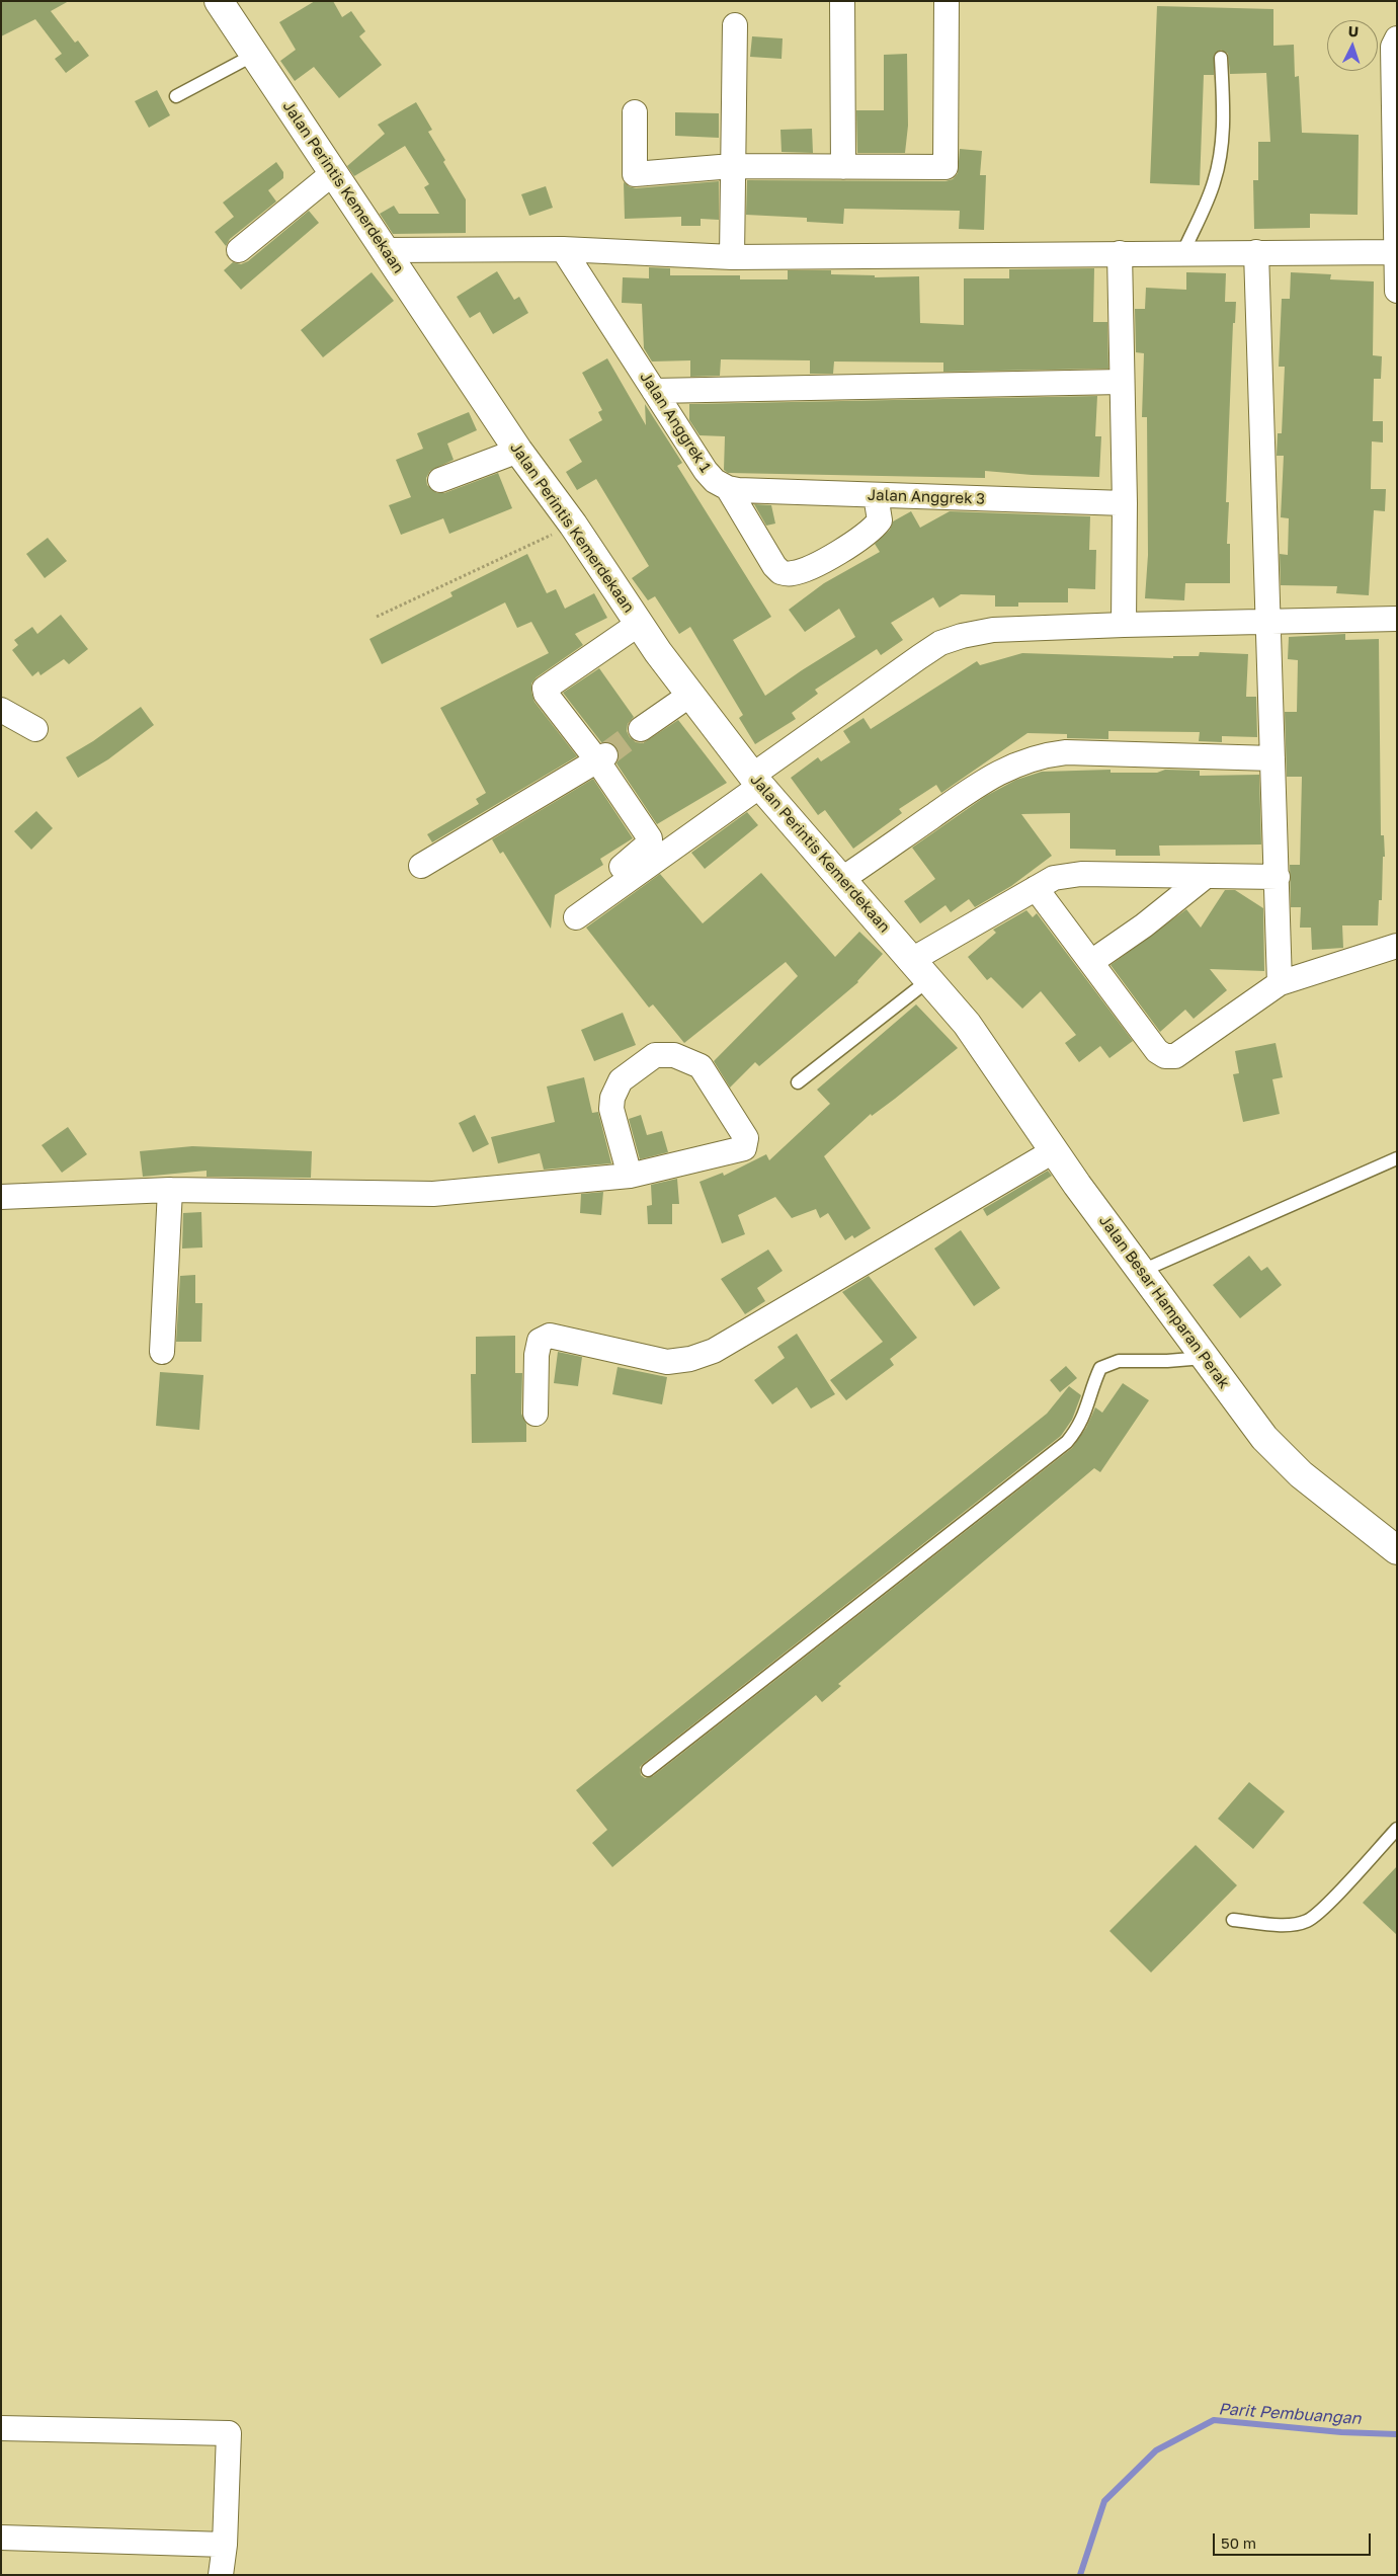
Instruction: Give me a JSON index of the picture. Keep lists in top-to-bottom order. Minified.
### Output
{"streets":{"main road":["Jalan Perintis Kemerdekaan","Jalan Besar Hamparan Perak"],"street":["Jalan Anggrek 1","Jalan Anggrek 3"]},"crossings":[["Jalan Perintis Kemerdekaan","Jalan Besar Hamparan Perak"],["Jalan Anggrek 1","Jalan Anggrek 3"]],"water":["Parit Pembuangan"],"scale_bar":"50 m","north":"top"}
